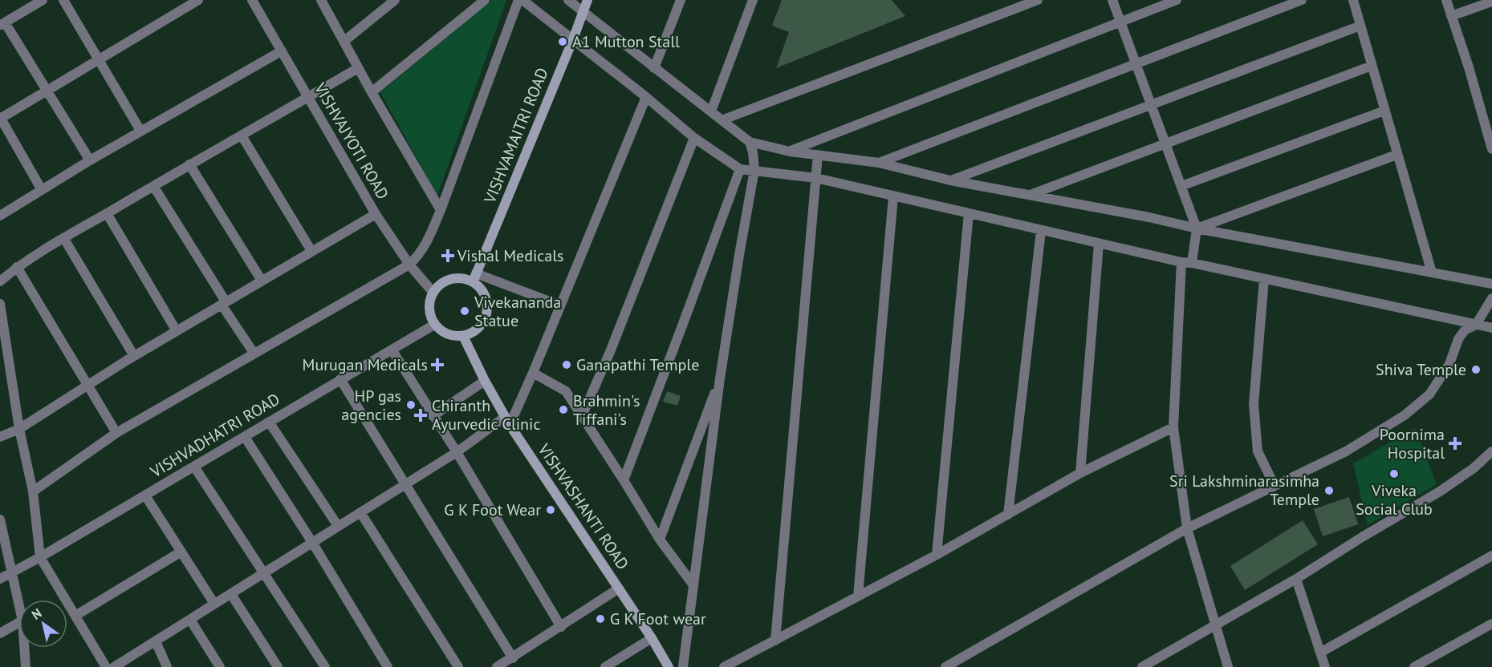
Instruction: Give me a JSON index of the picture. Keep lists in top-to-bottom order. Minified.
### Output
{"streets":{"street":["VISHVAMAITRI ROAD","VISHVAJYOTI ROAD","VISHVADHATRI ROAD","VISHVASHANTI ROAD"]},"crossings":[["VISHVAMAITRI ROAD","VISHVAJYOTI ROAD"],["VISHVAMAITRI ROAD","VISHVADHATRI ROAD"],["VISHVAMAITRI ROAD","VISHVASHANTI ROAD"],["VISHVAJYOTI ROAD","VISHVADHATRI ROAD"],["VISHVAJYOTI ROAD","VISHVASHANTI ROAD"],["VISHVADHATRI ROAD","VISHVASHANTI ROAD"]],"places":{"other":["A1 Mutton Stall","Vivekananda Statue","Ganapathi Temple","Shiva Temple","HP gas agencies","Brahmin's Tiffani's","Viveka Social Club","Sri Lakshminarasimha Temple","G K Foot Wear","G K Foot wear"],"health":["Vishal Medicals","Murugan Medicals","Chiranth Ayurvedic Clinic","Poornima Hospital"]},"north":"top left"}
